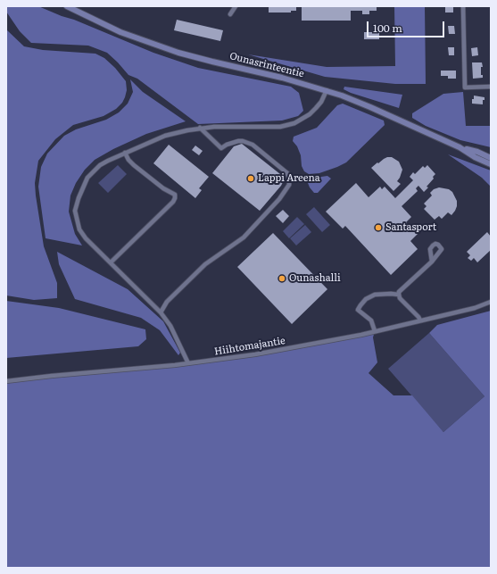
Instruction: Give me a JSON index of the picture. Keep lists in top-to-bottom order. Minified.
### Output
{"streets":{"street":["Ounasrinteentie","Hiihtomajantie"]},"places":["Lappi Areena","Santasport","Ounashalli"],"scale_bar":"100 m"}
